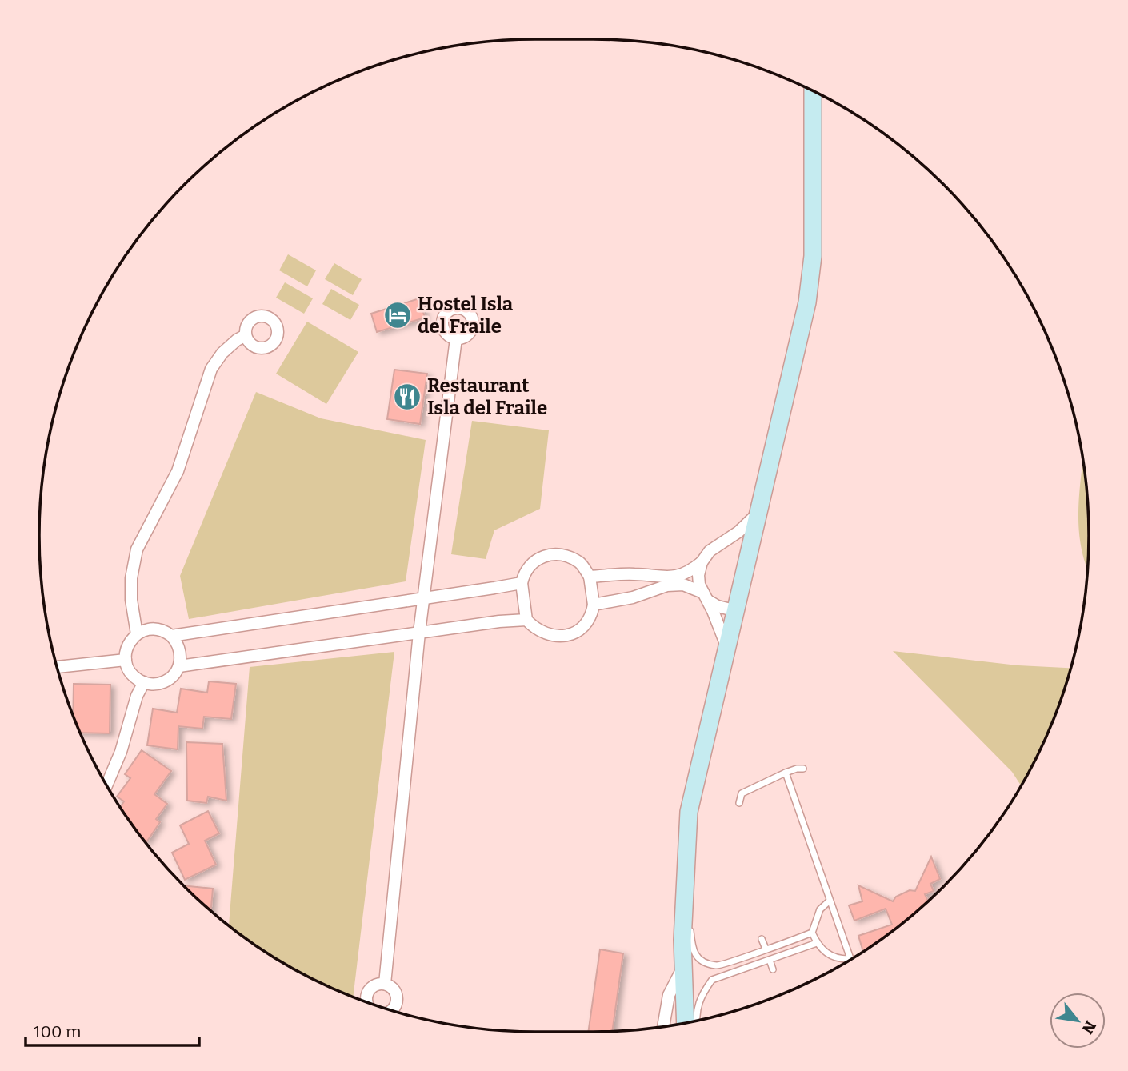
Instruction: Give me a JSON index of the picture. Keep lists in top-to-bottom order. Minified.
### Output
{"places":{"hotel":["Hostel Isla del Fraile"],"restaurant":["Restaurant Isla del Fraile"]},"scale_bar":"100 m","north":"bottom right"}
